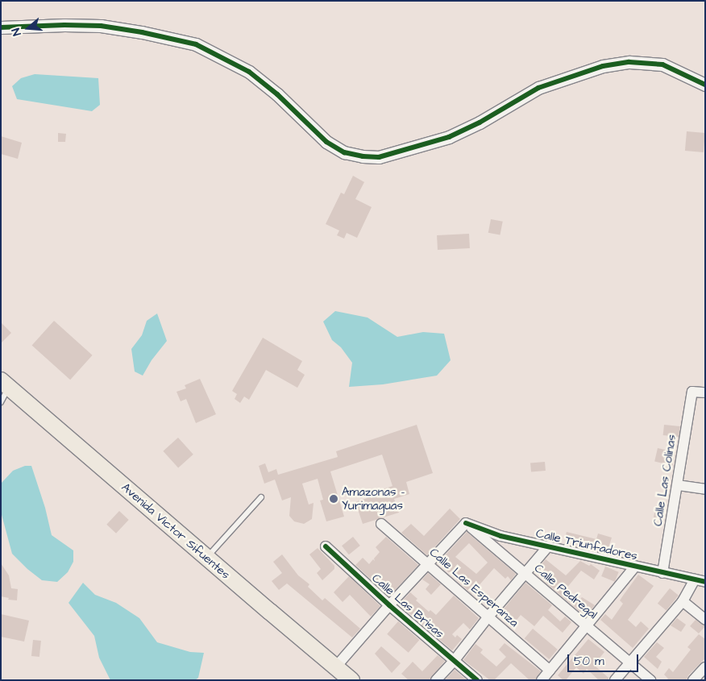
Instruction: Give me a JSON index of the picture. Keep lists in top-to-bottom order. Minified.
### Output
{"streets":{"highway":["Avenida Victor Sifuentes"],"street":["Calle Las Colinas","Calle Triunfadores","Calle Las Esperanza","Calle Pedregal","Calle Las Brisas"]},"crossings":[["Calle Las Colinas","Calle Triunfadores"],["Calle Triunfadores","Calle Pedregal"]],"places":["Amazonas - Yurimaguas"],"scale_bar":"50 m","north":"left"}
